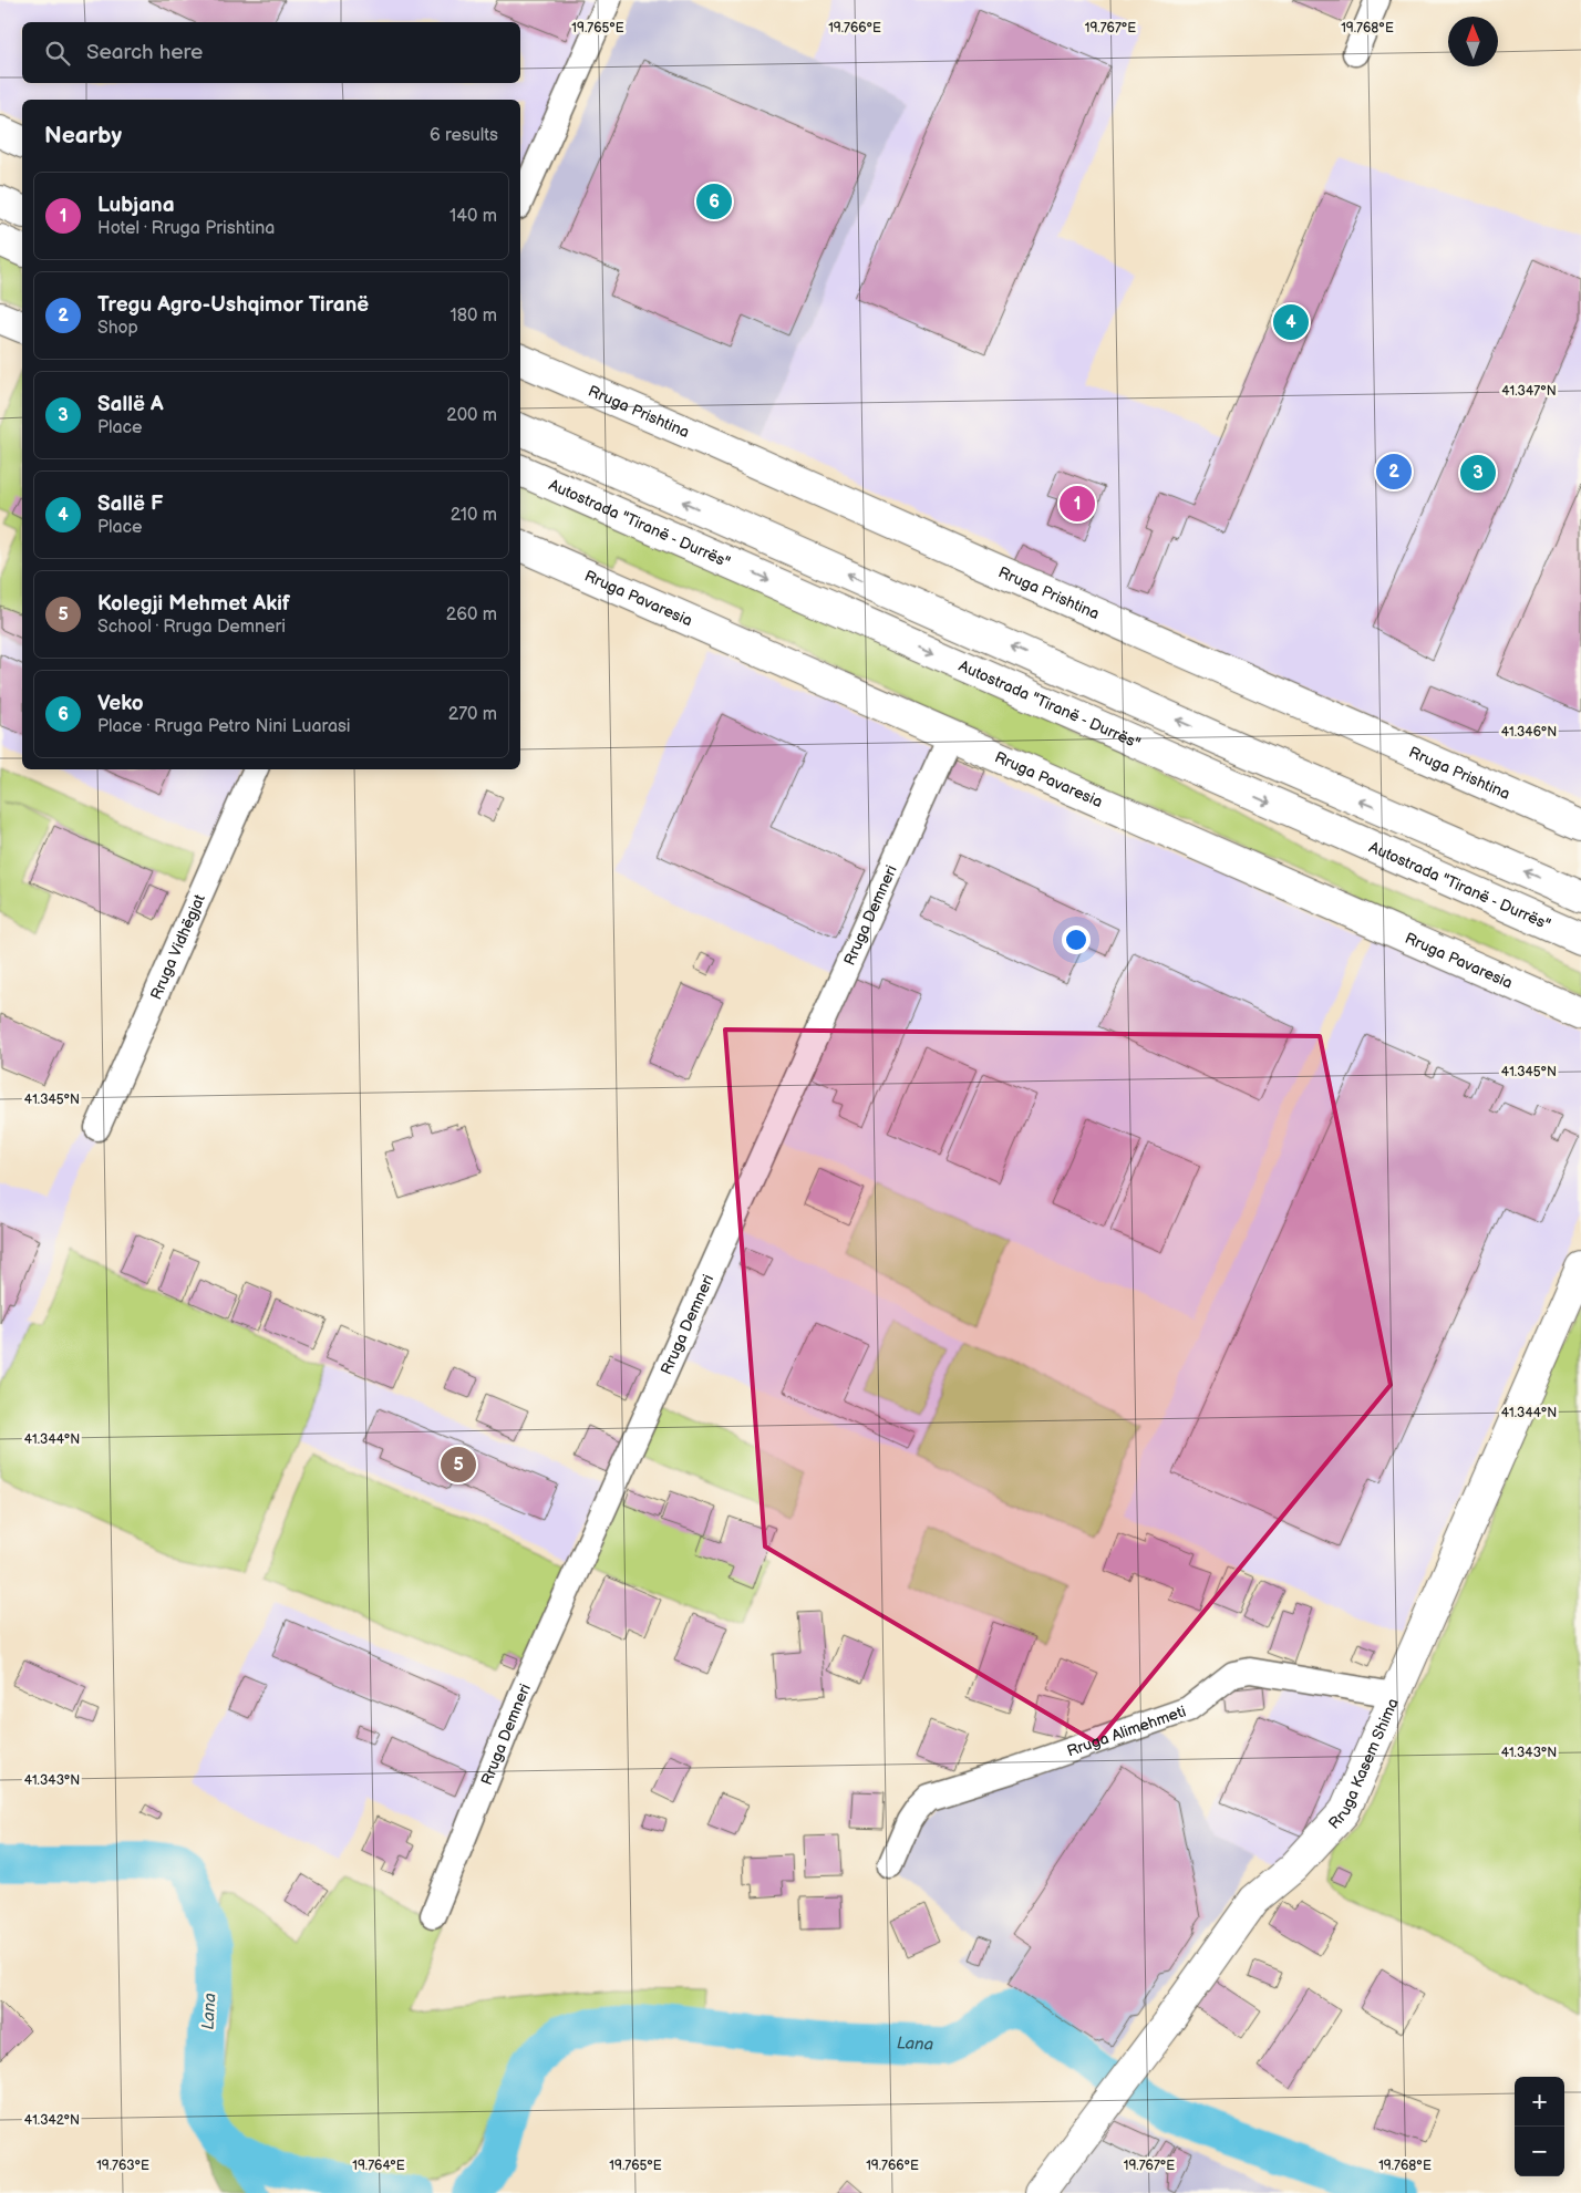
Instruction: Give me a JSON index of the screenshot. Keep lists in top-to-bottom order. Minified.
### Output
{"streets":{"main road":["Rruga Prishtina","Autostrada \"Tiranë - Durrës\"","Rruga Pavaresia","Rruga Kasem Shima"],"street":["Rruga Demneri","Rruga Vidhëgjat","Rruga Alimehmeti"]},"crossings":[["Rruga Pavaresia","Rruga Demneri"],["Rruga Alimehmeti","Rruga Kasem Shima"]],"water":["Lana"],"north":"top","page":{"search":"Search here","heading":["Nearby","6 results"],"list":[{"mark":"1","name":"Lubjana","note":"Hotel · Rruga Prishtina","value":"140 m"},{"mark":"2","name":"Tregu Agro-Ushqimor Tiranë","note":"Shop","value":"180 m"},{"mark":"3","name":"Sallë A","note":"Place","value":"200 m"},{"mark":"4","name":"Sallë F","note":"Place","value":"210 m"},{"mark":"5","name":"Kolegji Mehmet Akif","note":"School · Rruga Demneri","value":"260 m"},{"mark":"6","name":"Veko","note":"Place · Rruga Petro Nini Luarasi","value":"270 m"}],"pins":["6","4","2","3","1","5"],"map_buttons":["+","−"]},"coordinates":["19.765°E","19.766°E","19.767°E","19.768°E","41.347°N","41.346°N","41.345°N","41.344°N","41.343°N","41.342°N","19.763°E","19.764°E"]}
